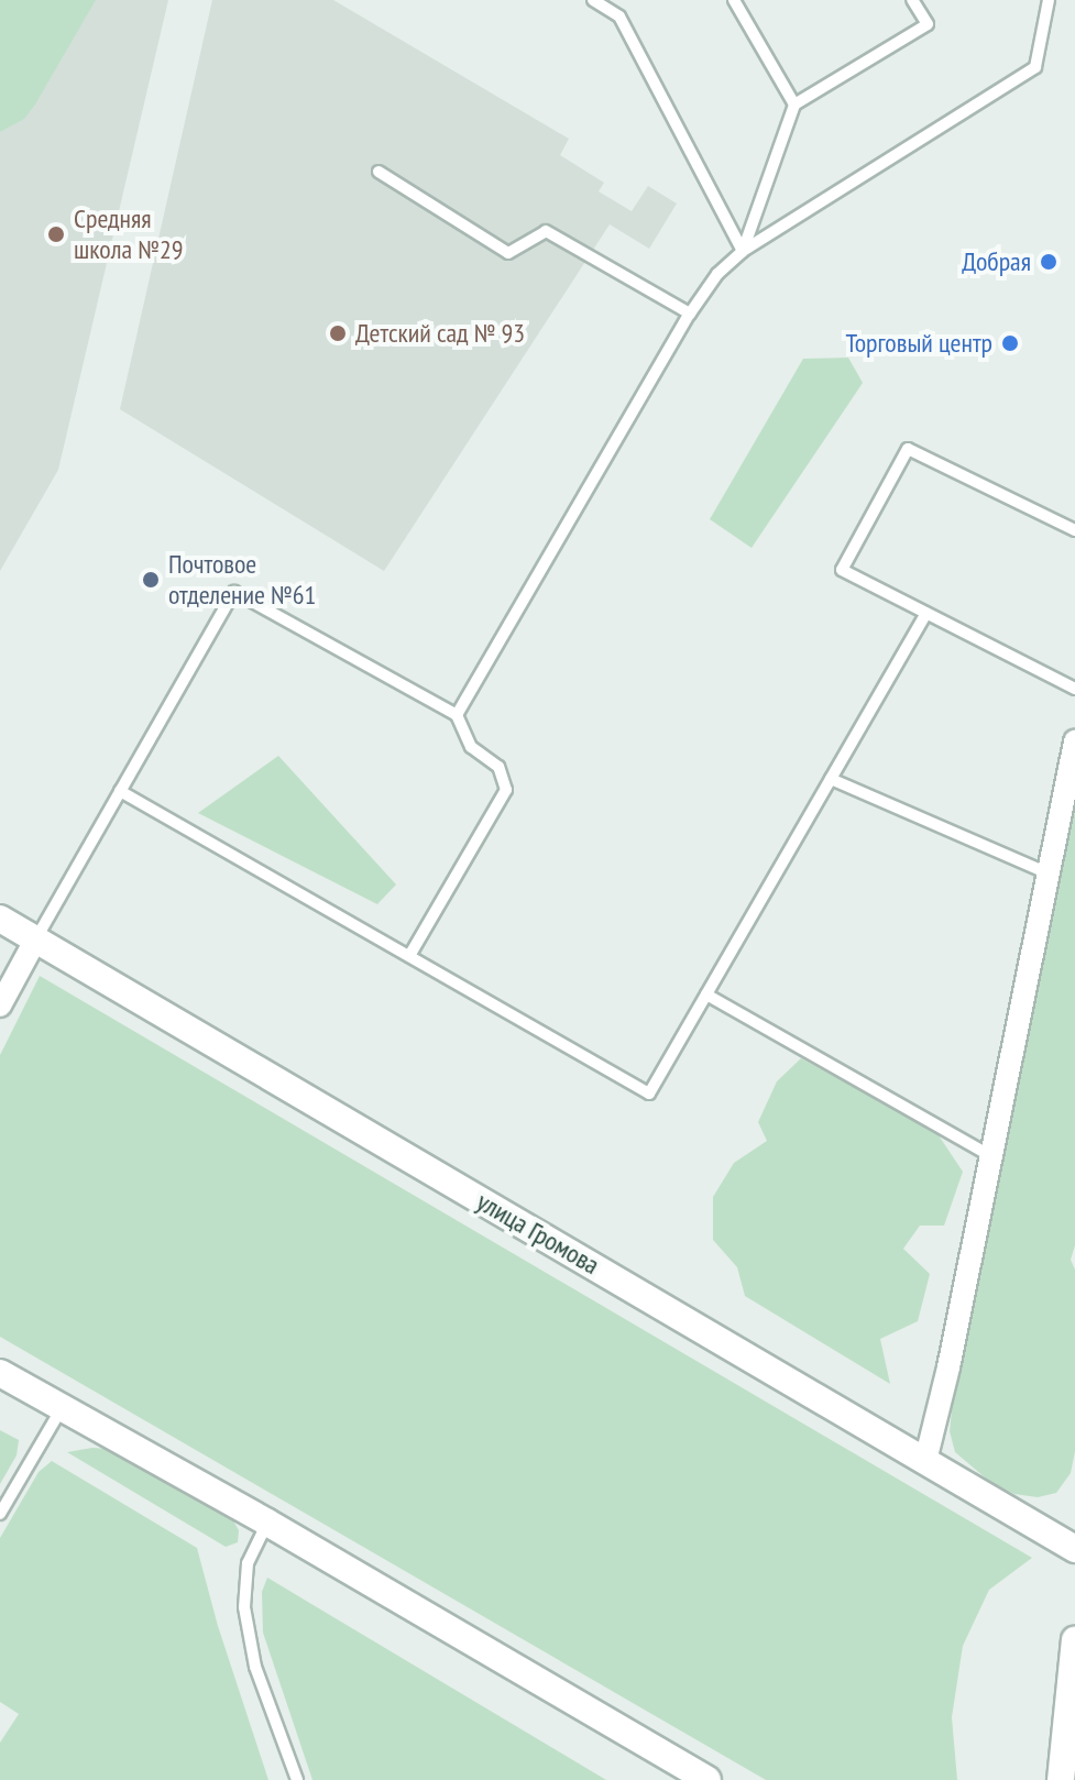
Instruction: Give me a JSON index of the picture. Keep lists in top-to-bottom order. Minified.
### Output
{"streets":{"street":["улица Громова"]},"places":["Средняя школа №29","Добрая","Детский сад № 93","Торговый центр","Почтовое отделение №61"]}
